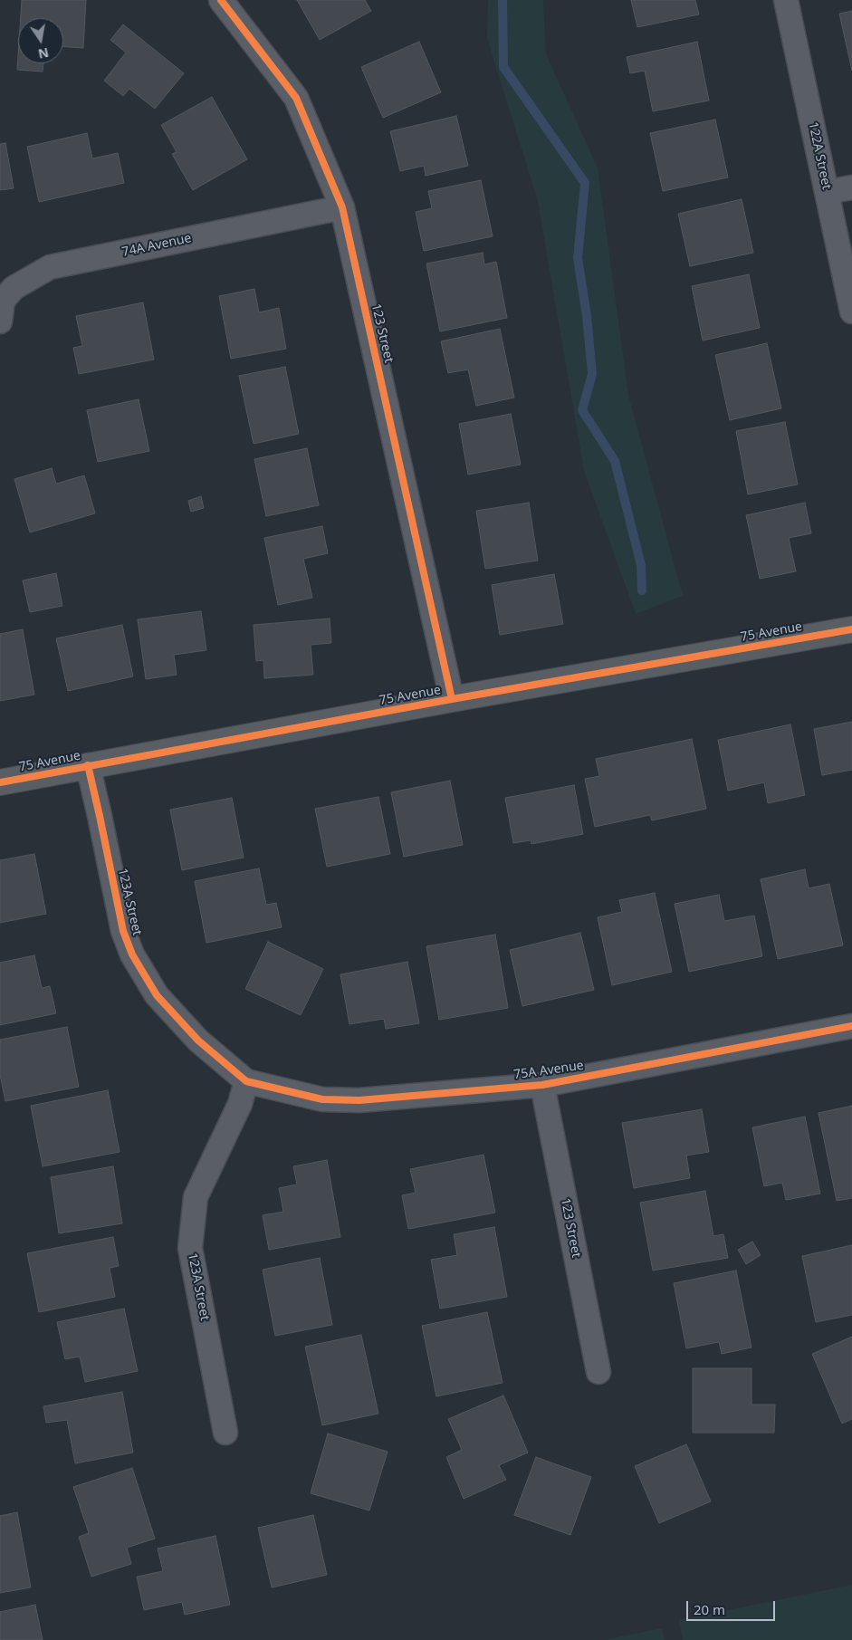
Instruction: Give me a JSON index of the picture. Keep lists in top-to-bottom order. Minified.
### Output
{"streets":{"street":["122A Street","74A Avenue","123 Street","75 Avenue","123A Street","75A Avenue"]},"crossings":[["74A Avenue","123 Street"],["123 Street","75 Avenue"],["123 Street","75A Avenue"],["75 Avenue","123A Street"],["123A Street","75A Avenue"]],"scale_bar":"20 m","north":"bottom"}
